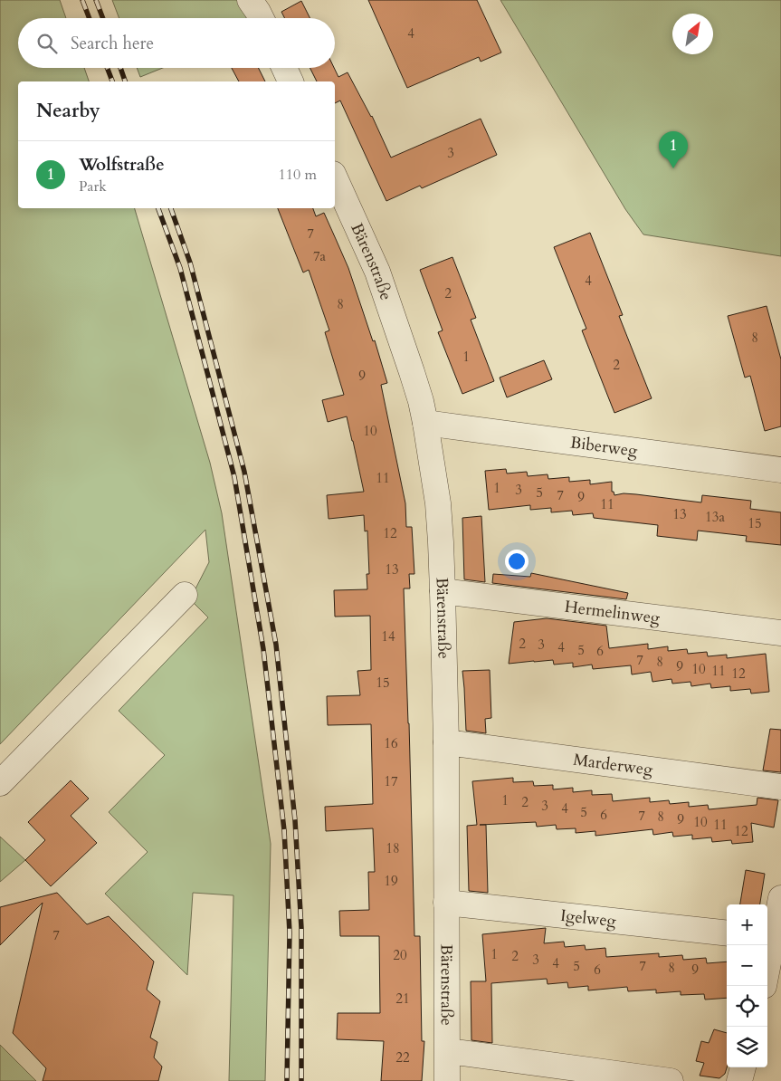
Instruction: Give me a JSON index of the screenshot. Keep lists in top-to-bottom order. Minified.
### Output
{"streets":{"street":["Bärenstraße","Biberweg","Hermelinweg","Marderweg","Igelweg"]},"crossings":[["Bärenstraße","Biberweg"],["Bärenstraße","Hermelinweg"],["Bärenstraße","Marderweg"],["Bärenstraße","Igelweg"]],"house_numbers":["4","3","7","7a","4","2","8","8","1","2","9","10","11","1","3","5","7","9","11","13","13a","15","12","13","14","2","3","4","5","6","7","8","9","10","11","12","15","16","17","1","2","3","4","5","6","7","8","9","10","11","12","18","19","7","1","20","2","3","4","5","7","8","6","9","21","22"],"north":"top right","page":{"search":"Search here","heading":"Nearby","pins":"1","list":[{"mark":"1","name":"Wolfstraße","note":"Park","value":"110 m"}],"map_buttons":["+","−"]}}
